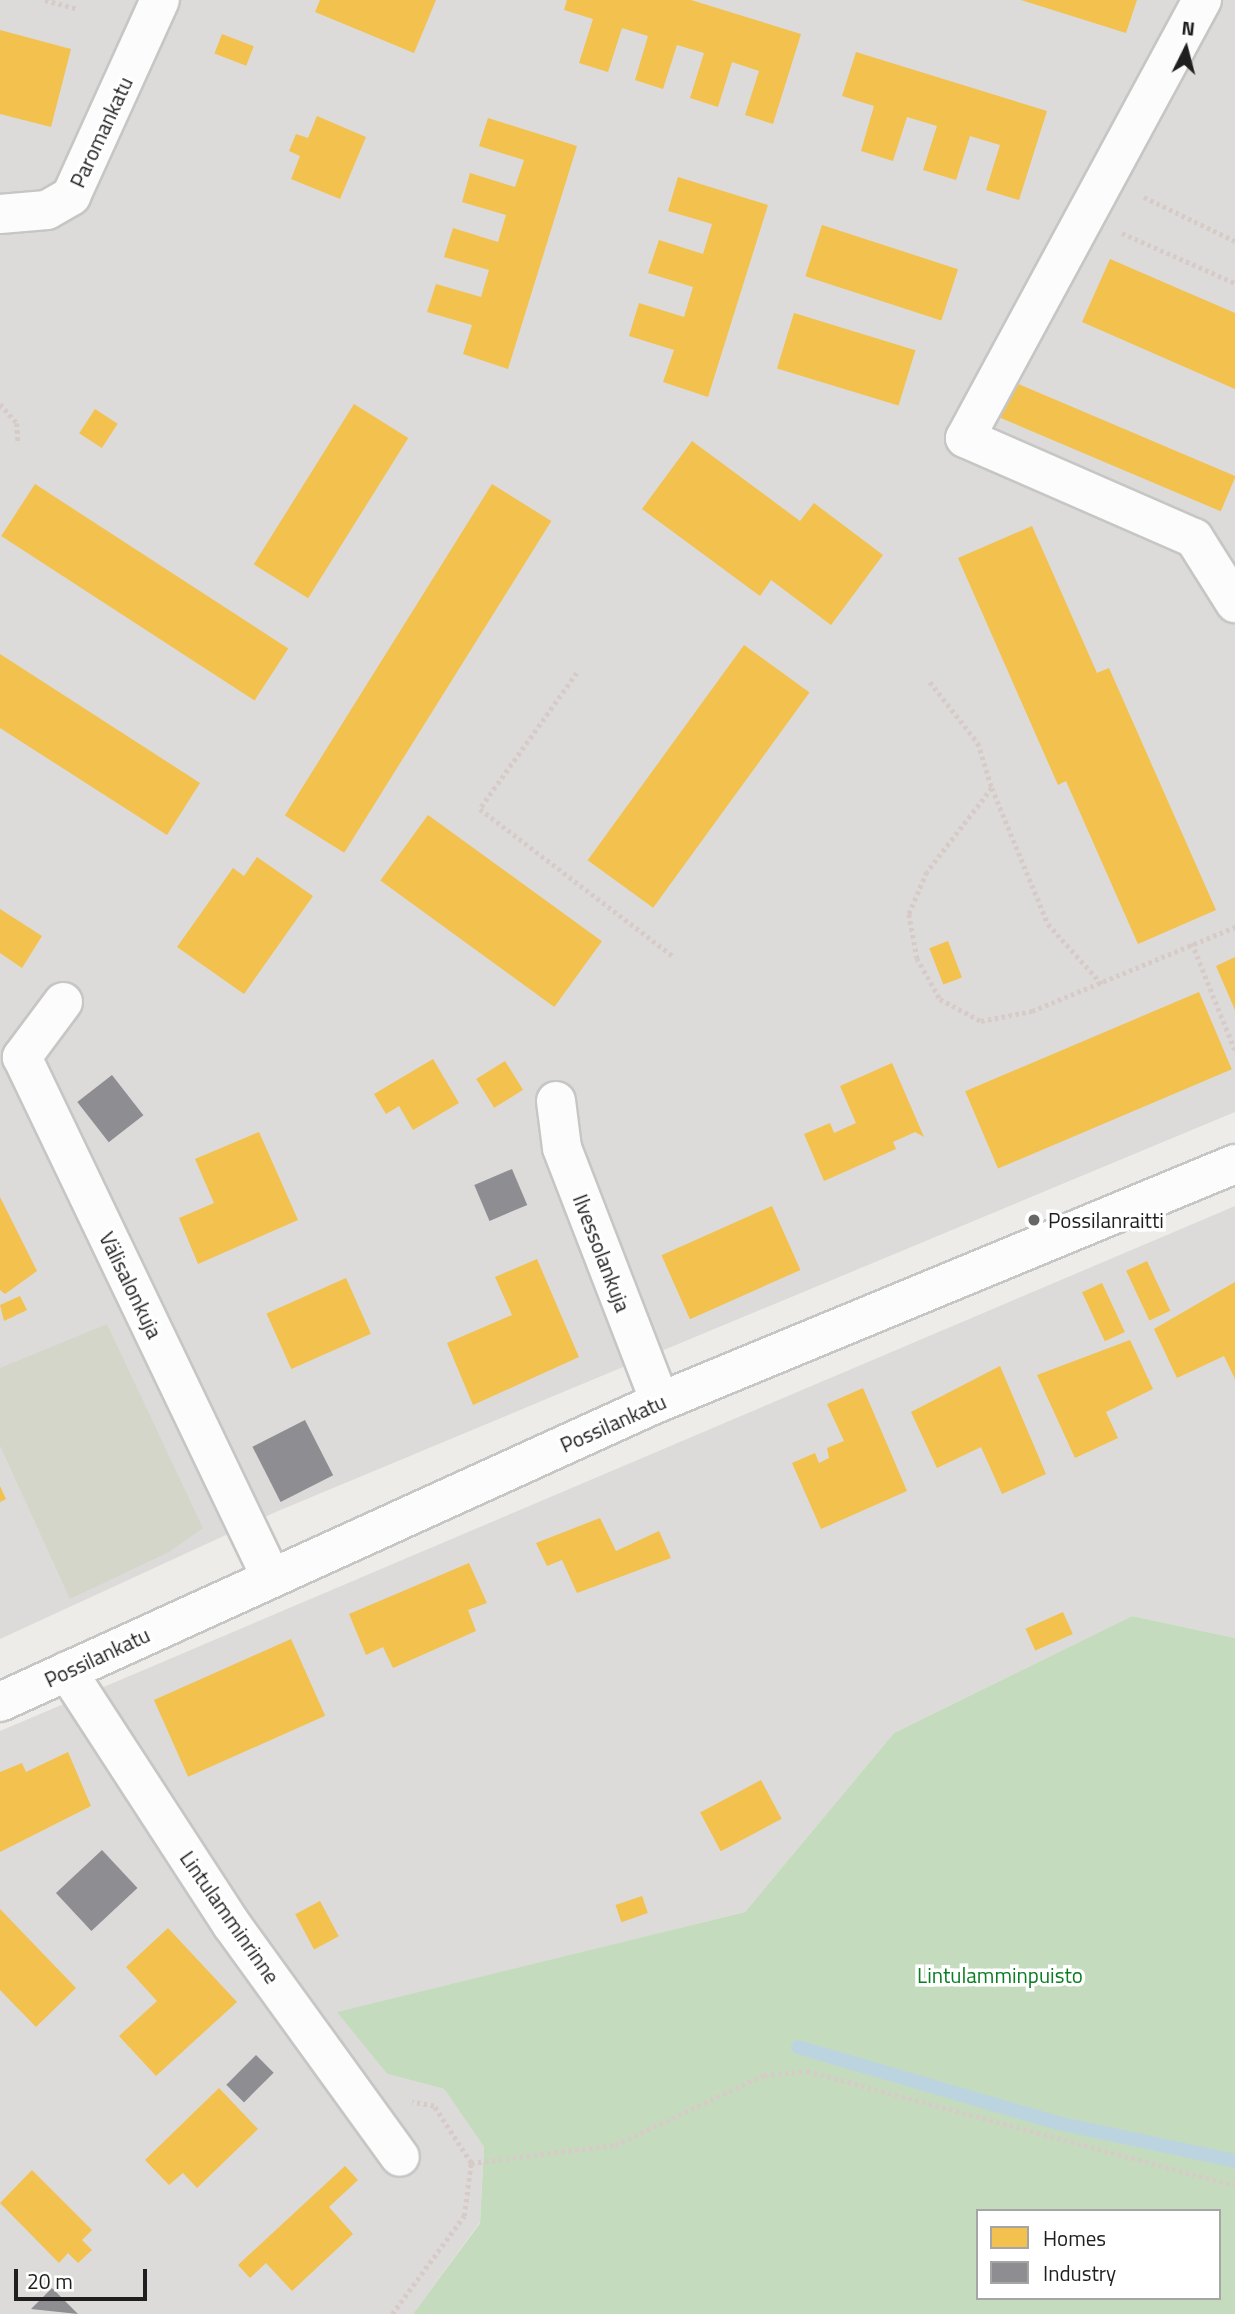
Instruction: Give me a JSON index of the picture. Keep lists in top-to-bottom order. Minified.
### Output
{"streets":{"street":["Paromankatu","Ilvessolankuja","Välisalonkuja","Possilankatu","Lintulamminrinne"]},"crossings":[["Ilvessolankuja","Possilankatu"],["Välisalonkuja","Possilankatu"],["Possilankatu","Lintulamminrinne"]],"parks":["Lintulamminpuisto"],"places":["Possilanraitti"],"legend":["Homes","Industry"],"scale_bar":"20 m","north":"top"}
